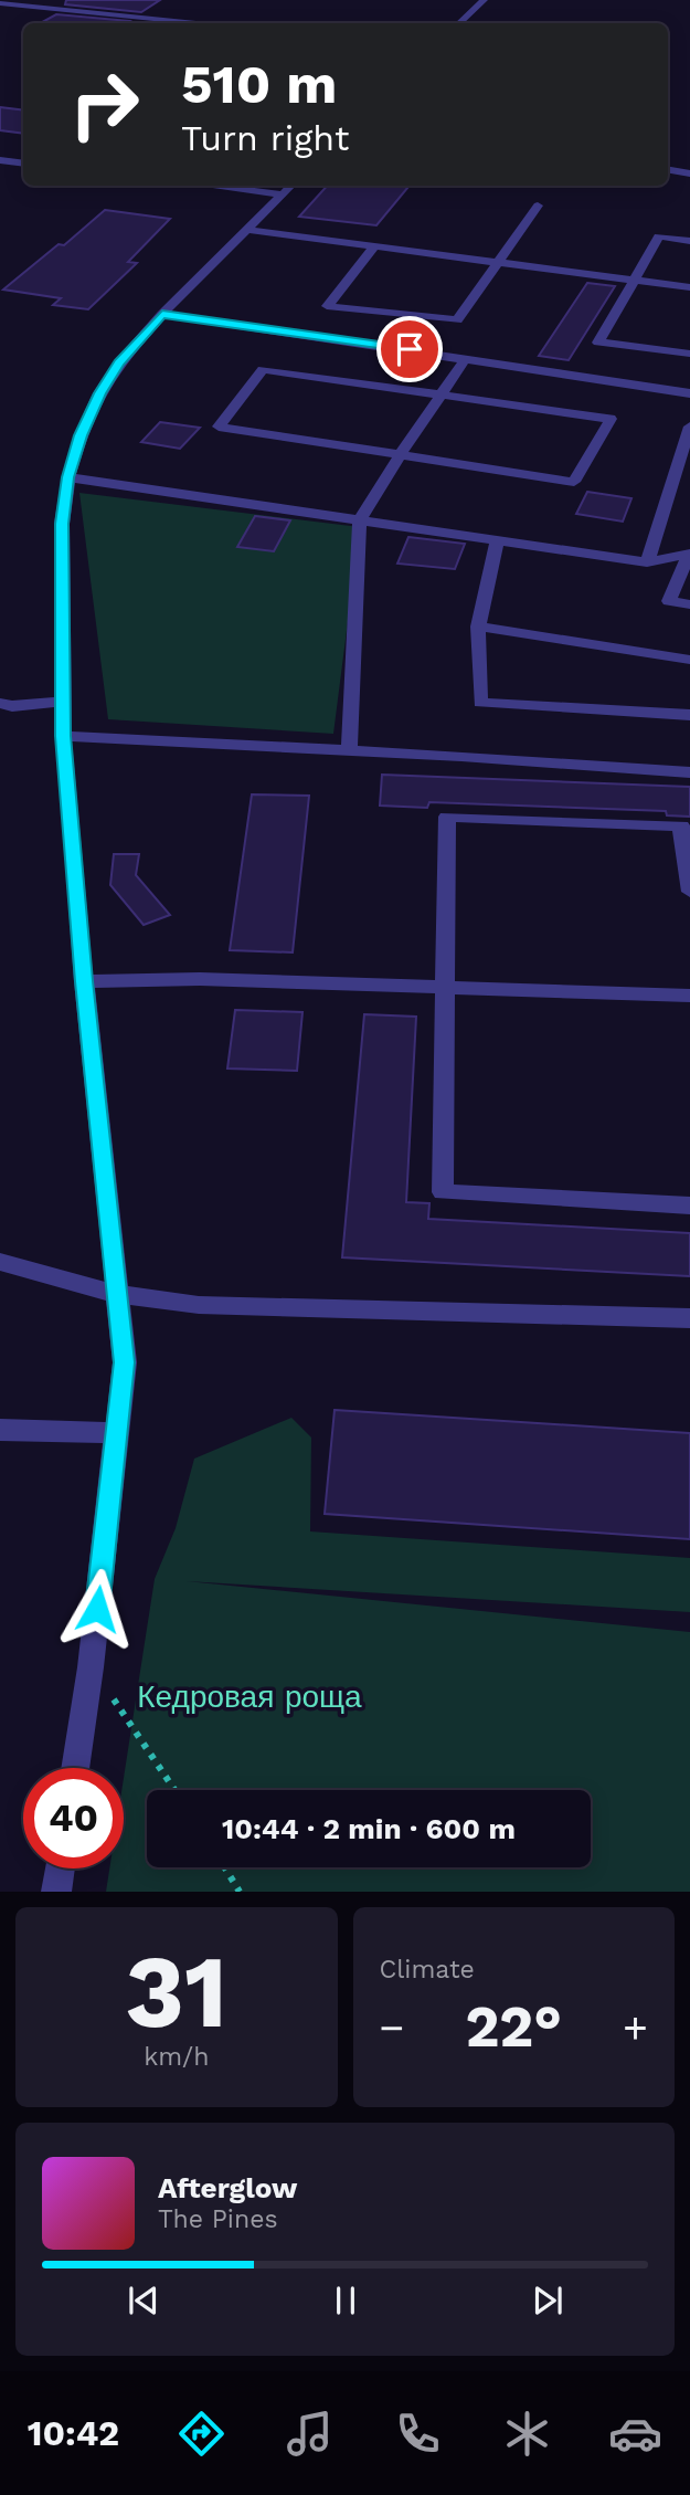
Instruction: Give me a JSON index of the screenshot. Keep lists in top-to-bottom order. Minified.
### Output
{"parks":["Кедровая роща"],"page":{"turn":["510 m","Turn right"],"limit":"40","trip":"10:44 · 2 min · 600 m","tile":[["31","km/h"],"Climate"],"heat":["−","22°","+"],"song":["Afterglow","The Pines"],"tabs":"10:42"}}
